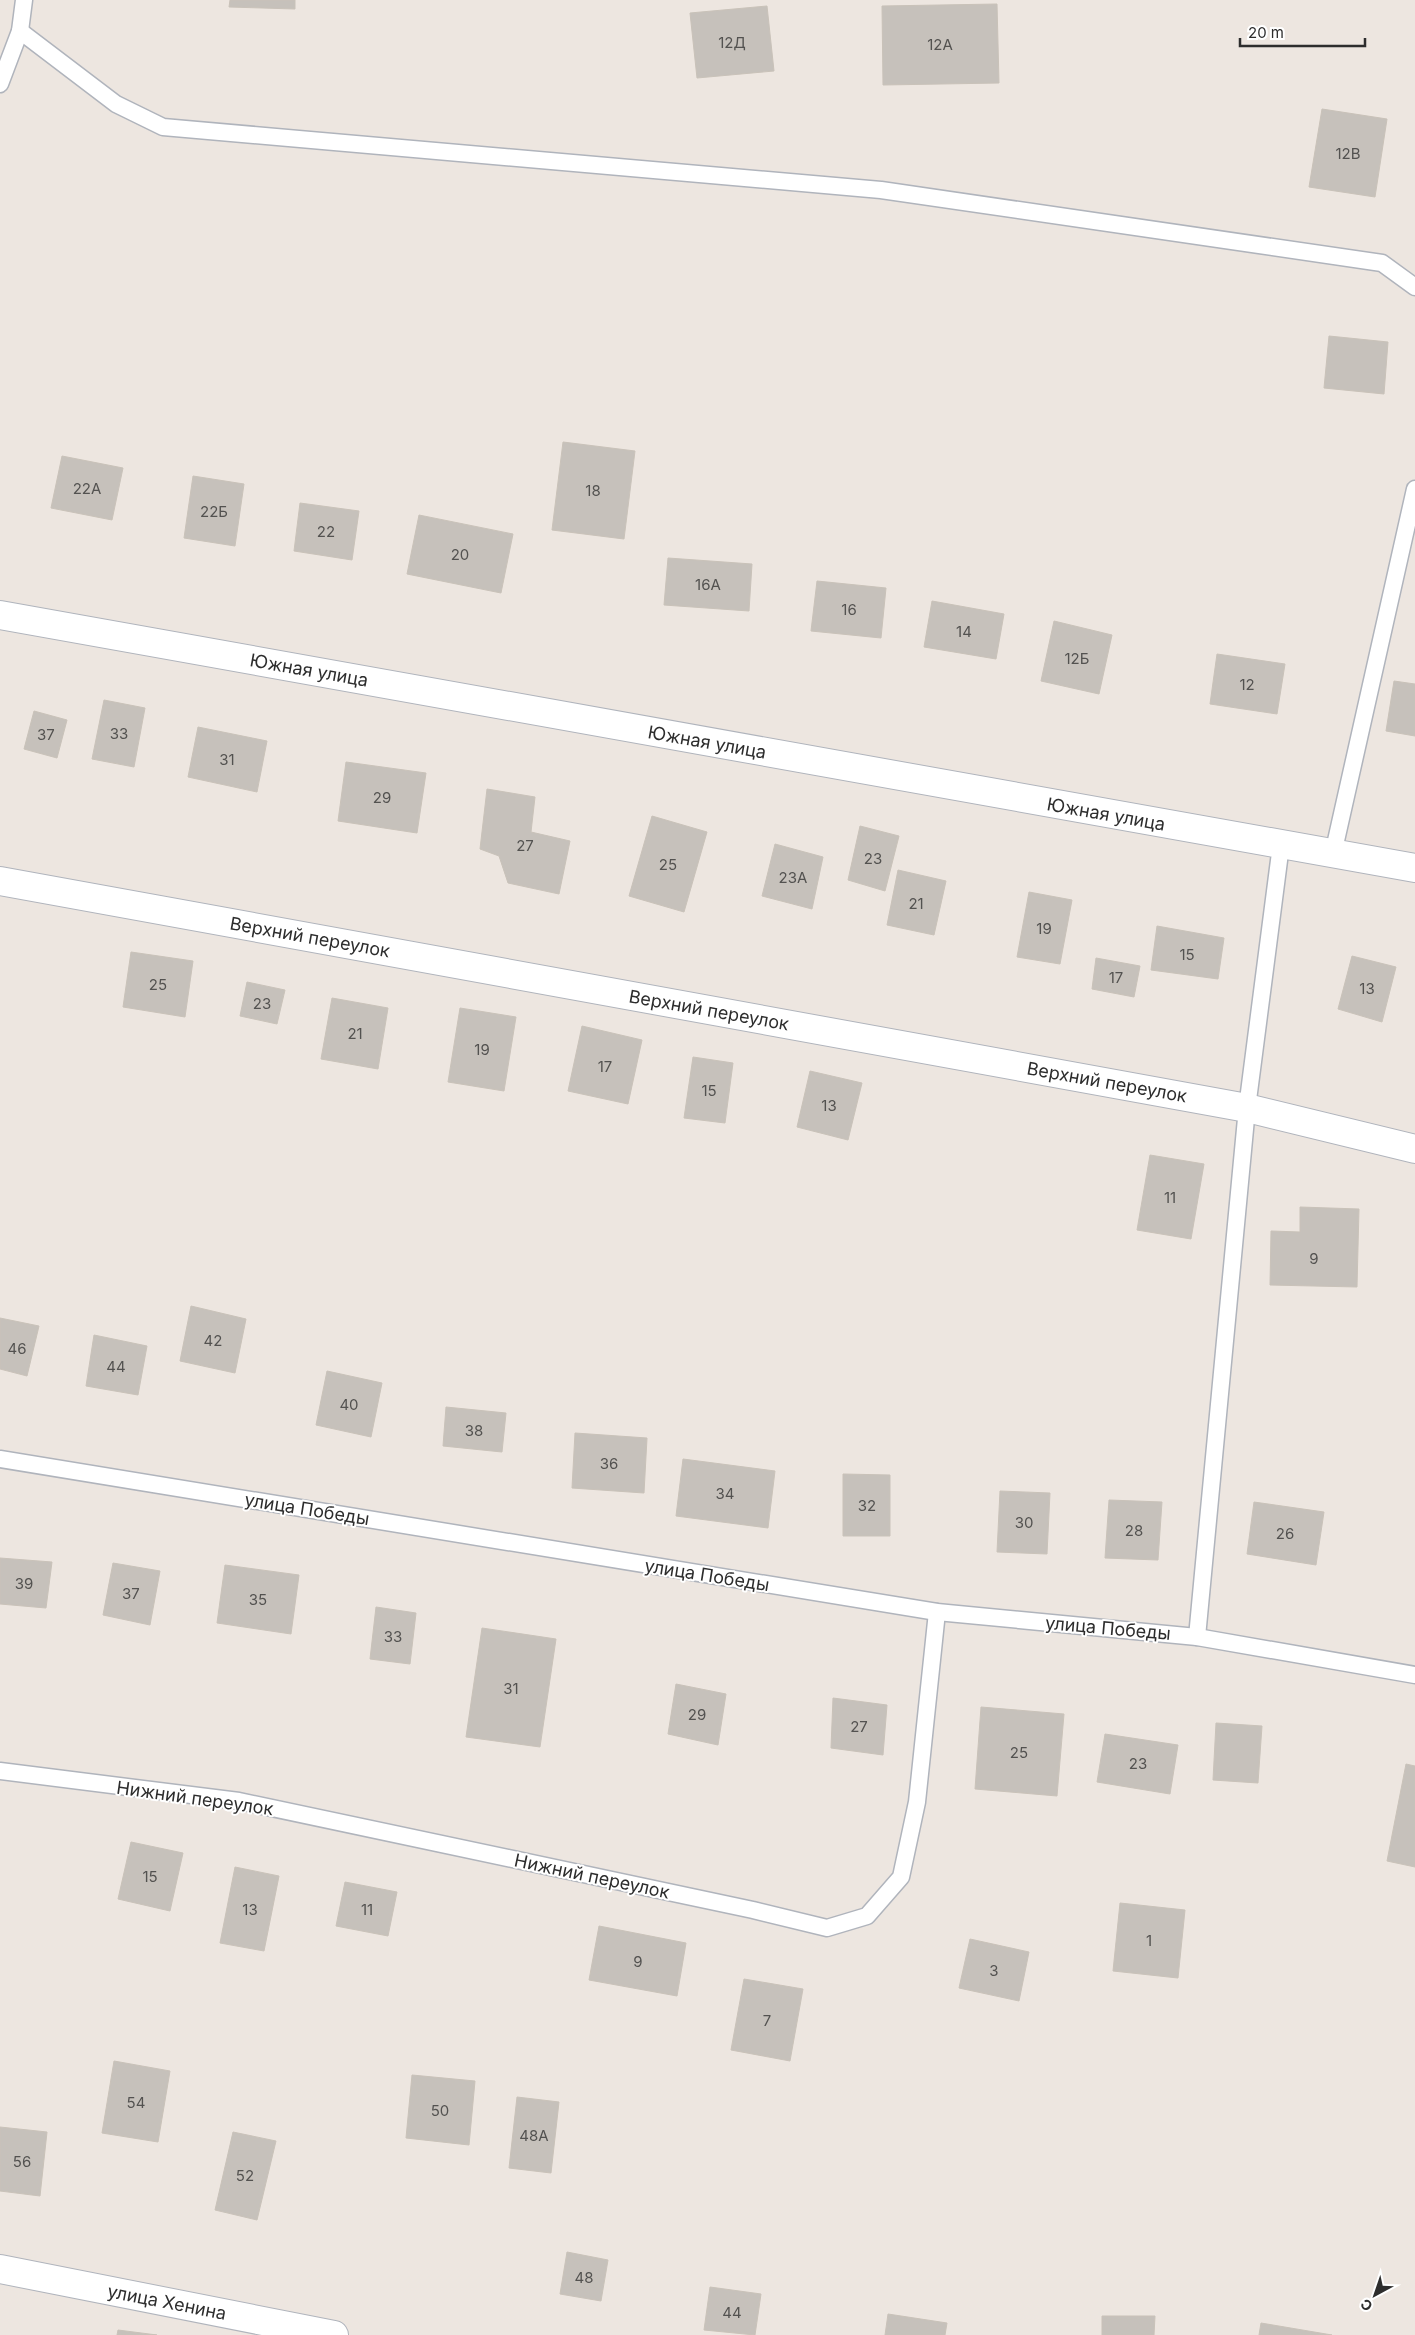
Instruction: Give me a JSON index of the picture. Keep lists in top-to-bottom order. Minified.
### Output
{"streets":{"street":["Южная улица","Верхний переулок","улица Хенина"],"lane":["улица Победы","Нижний переулок"]},"crossings":[["улица Победы","Нижний переулок"]],"house_numbers":["12Д","12А","12В","22А","18","22Б","22","20","16А","16","14","12Б","12","33","37","31","29","27","23","25","23А","21","19","15","17","25","13","23","21","19","17","15","13","11","9","42","46","44","40","38","36","34","32","30","28","26","39","37","35","33","31","29","27","25","23","15","13","11","1","9","3","7","54","50","48А","56","52","48","44"],"scale_bar":"20 m","north":"bottom left"}
